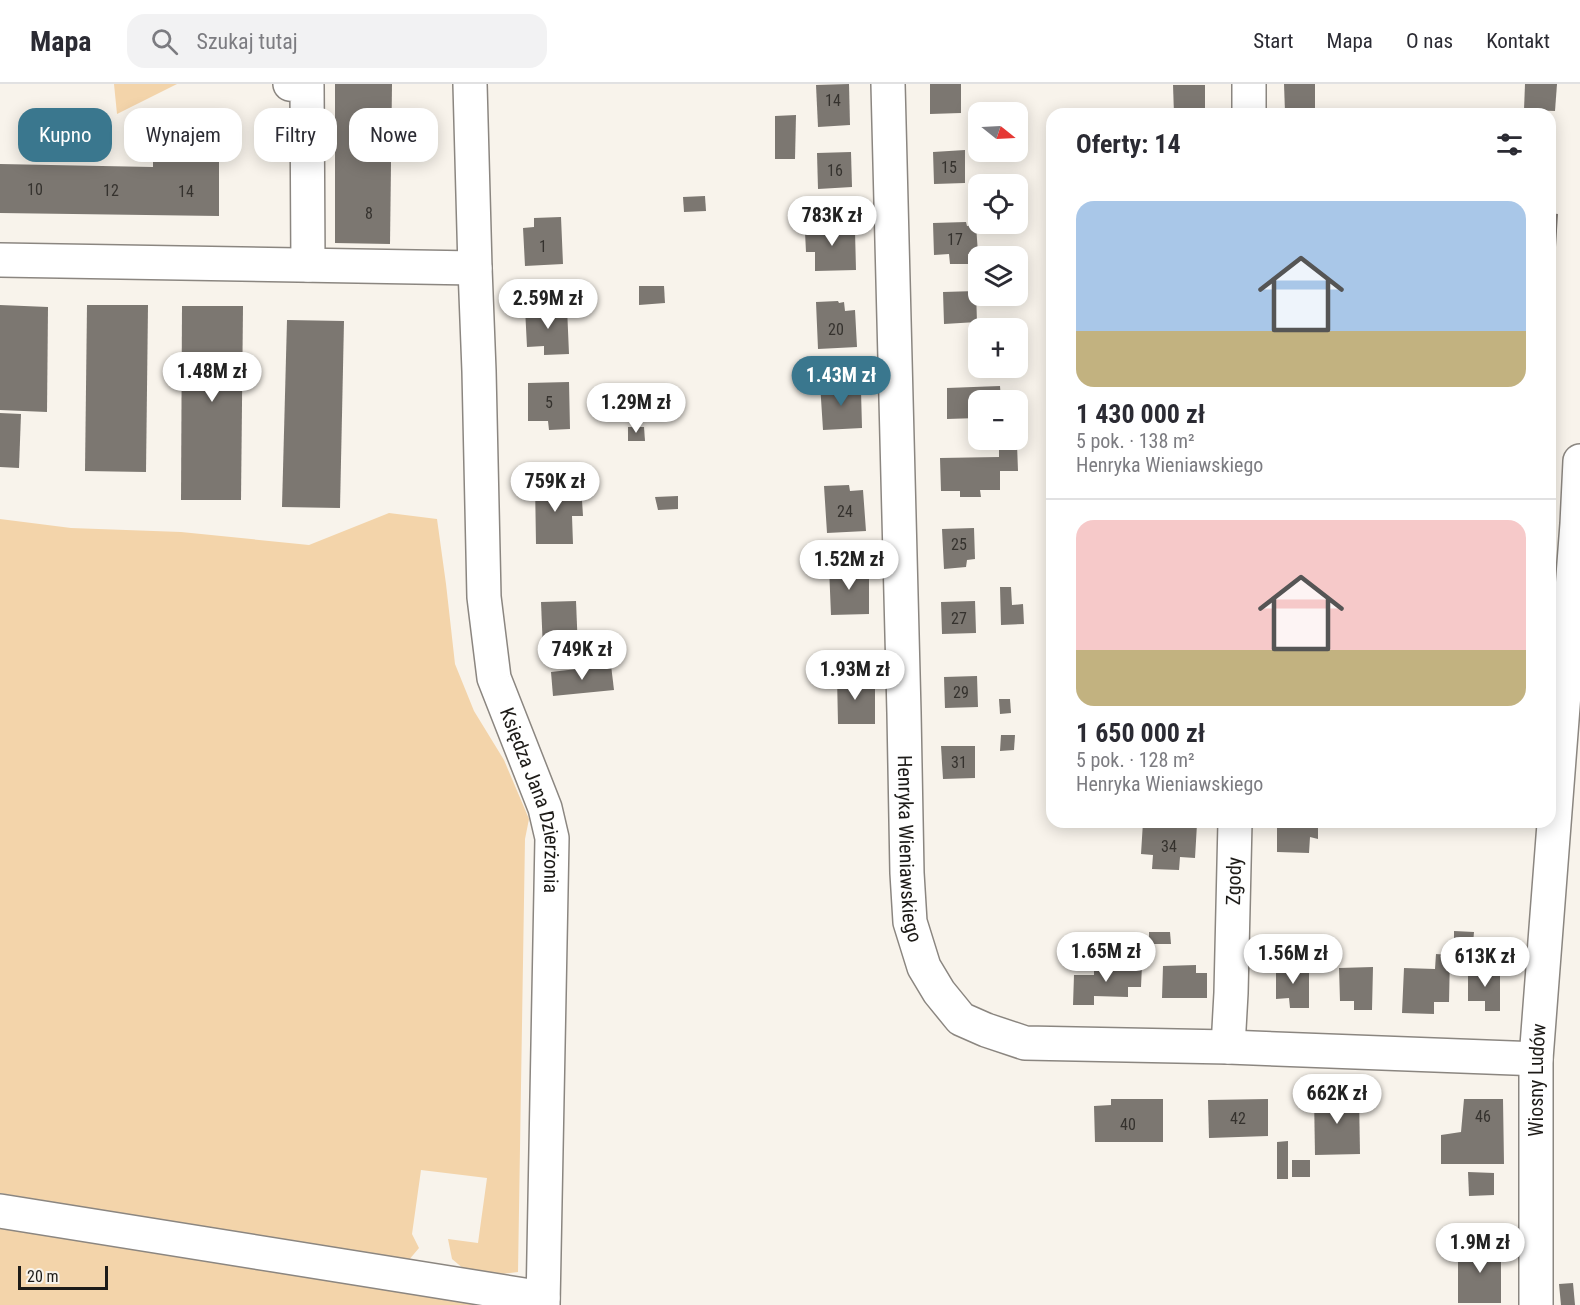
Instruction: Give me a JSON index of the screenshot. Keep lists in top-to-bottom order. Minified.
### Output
{"streets":{"street":["Księdza Jana Dzierżonia","Henryka Wieniawskiego","Zgody","Wiosny Ludów"]},"crossings":[["Henryka Wieniawskiego","Zgody"],["Henryka Wieniawskiego","Wiosny Ludów"]],"house_numbers":["14","15","16","10","12","14","8","17","1","20","5","24","25","27","29","31","34","46","42","40"],"scale_bar":"20 m","north":"right","page":{"header":"Mapa","search":"Szukaj tutaj","nav":["Start","Mapa","O nas","Kontakt"],"map_buttons":["+","−"],"chip":["Kupno","Wynajem","Filtry","Nowe"],"heading":"Oferty: 14","list":[{"name":"1 430 000 zł","note":"5 pok. · 138 m² · Henryka Wieniawskiego"},{"name":"1 650 000 zł","note":"5 pok. · 128 m² · Henryka Wieniawskiego"}],"price":["783K zł","2.59M zł","1.48M zł","1.43M zł","1.29M zł","759K zł","1.52M zł","749K zł","1.93M zł","1.65M zł","1.56M zł","613K zł","662K zł","1.9M zł"],"scale":"20 m"}}
